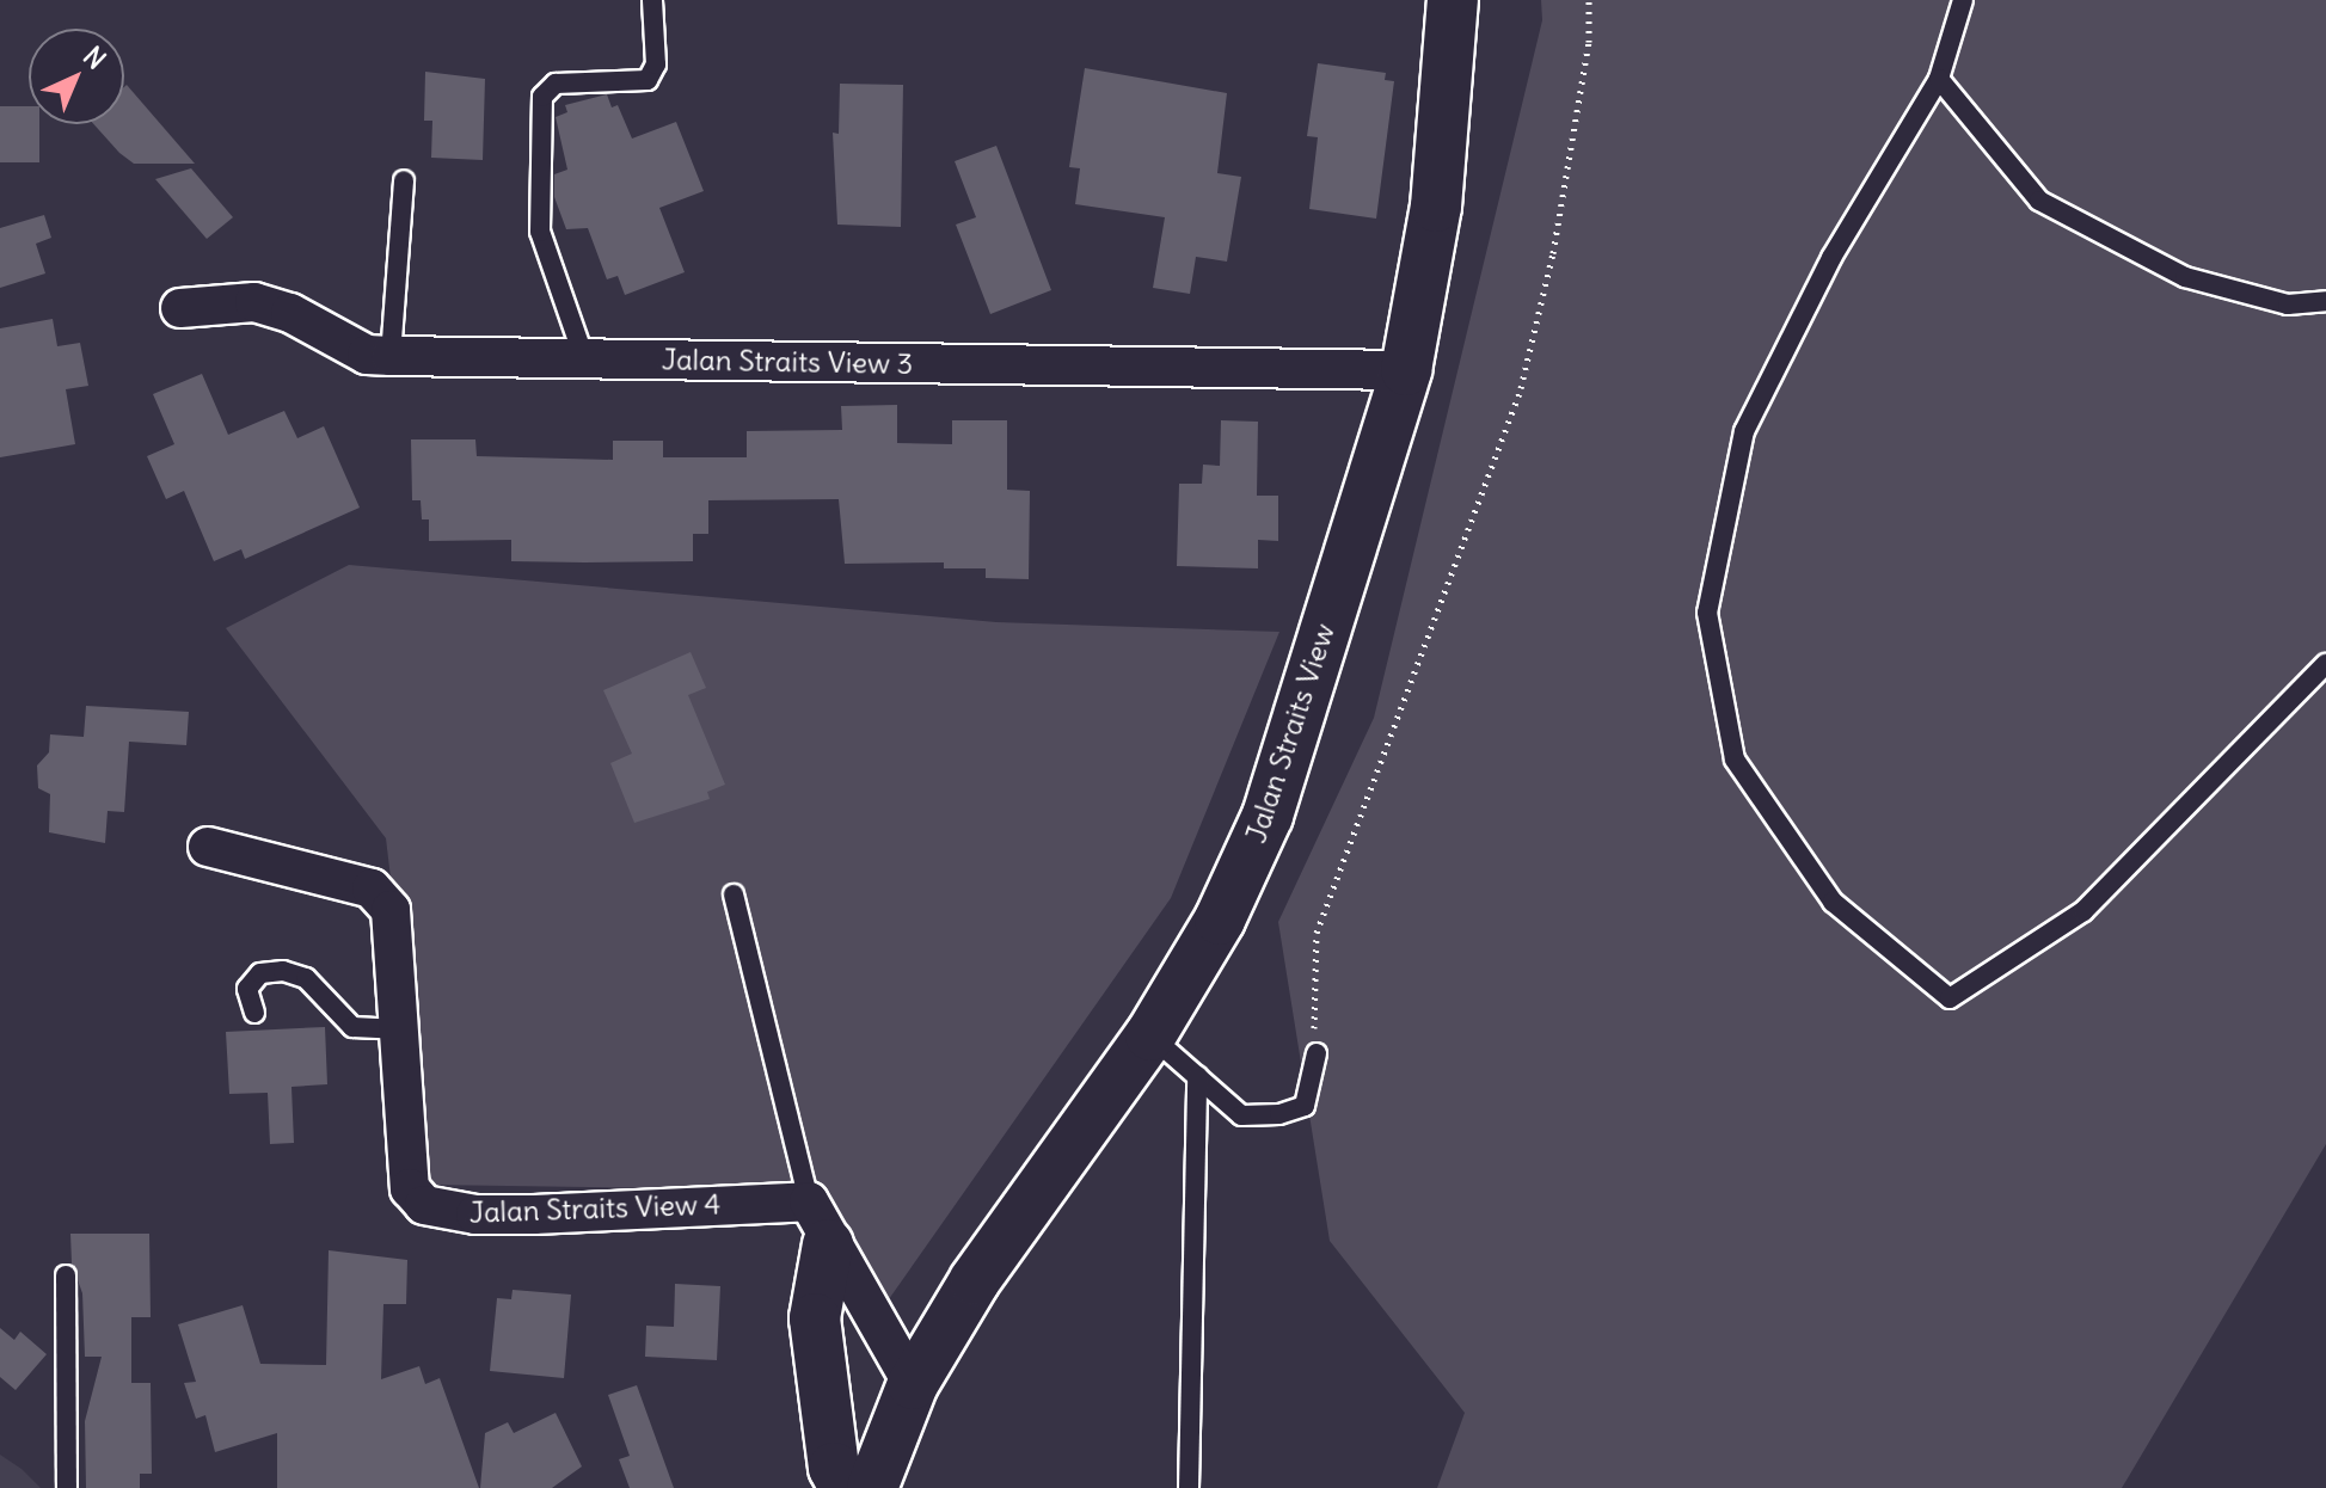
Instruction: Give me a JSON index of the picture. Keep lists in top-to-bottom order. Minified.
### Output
{"streets":{"street":["Jalan Straits View 3","Jalan Straits View","Jalan Straits View 4"]},"crossings":[["Jalan Straits View 3","Jalan Straits View"]],"north":"top right"}
